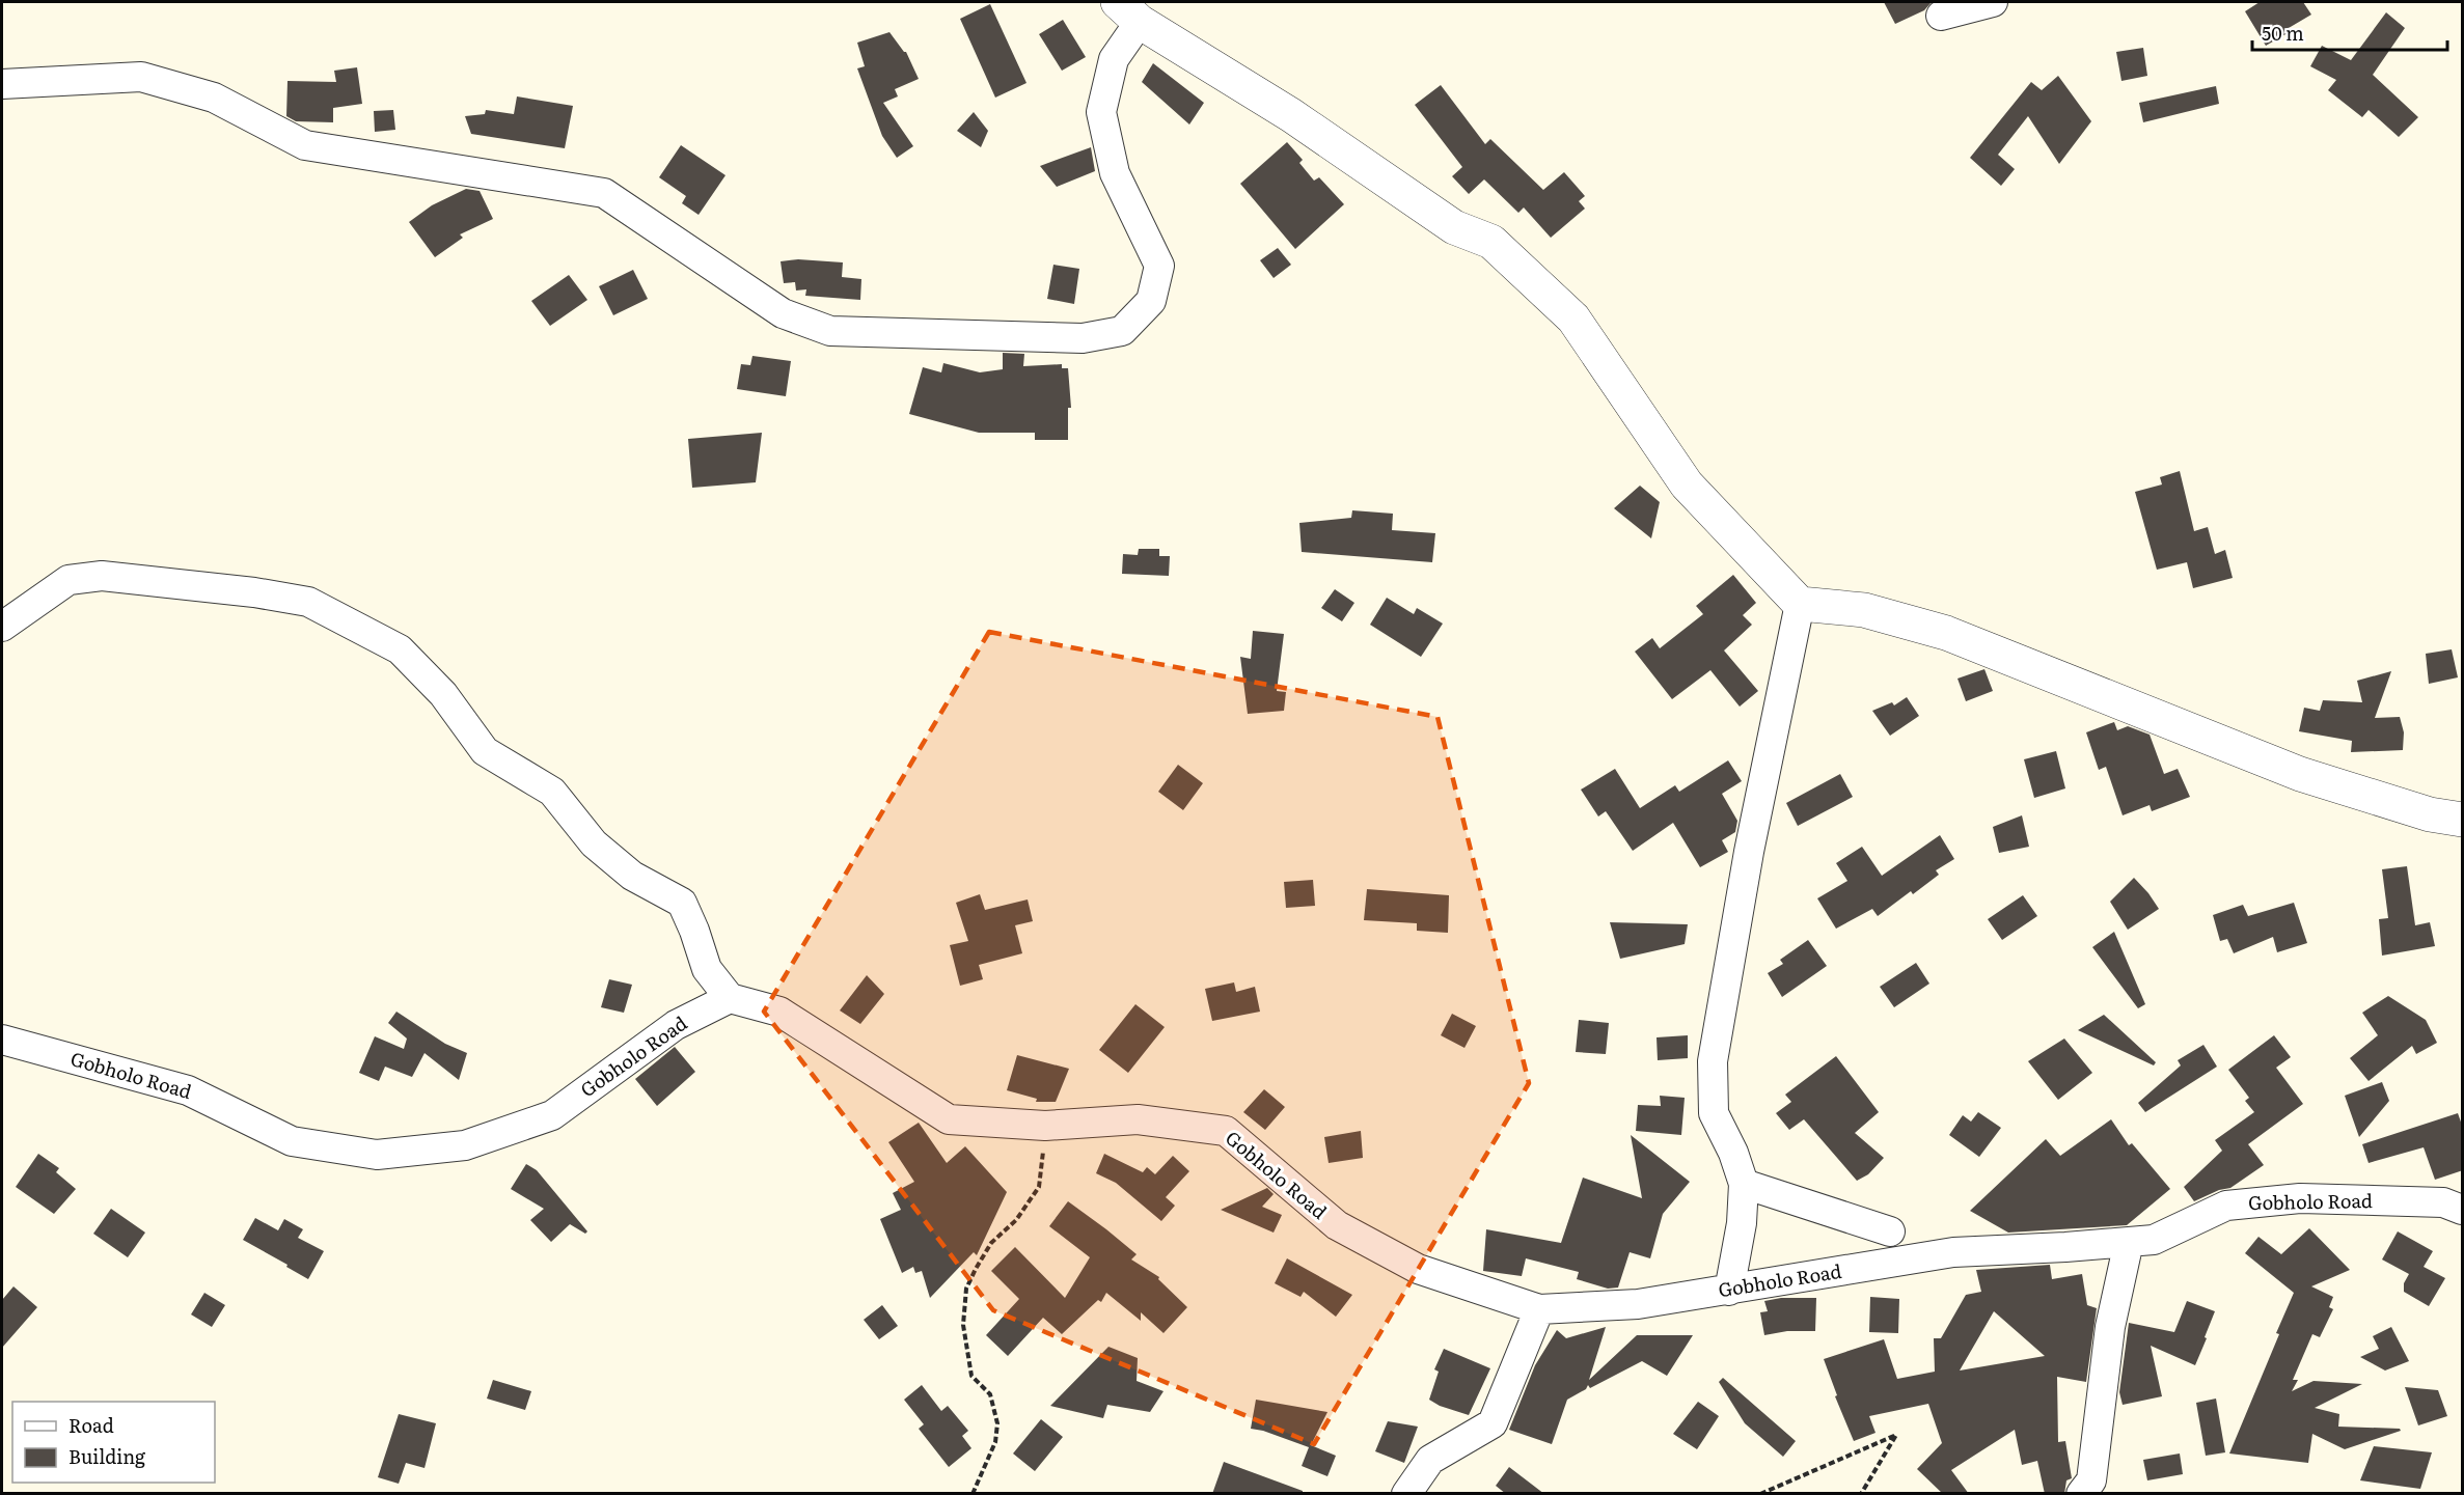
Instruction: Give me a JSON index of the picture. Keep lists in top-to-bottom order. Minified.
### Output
{"streets":{"street":["Gobholo Road"]},"legend":["Road","Building"],"scale_bar":"50 m"}
